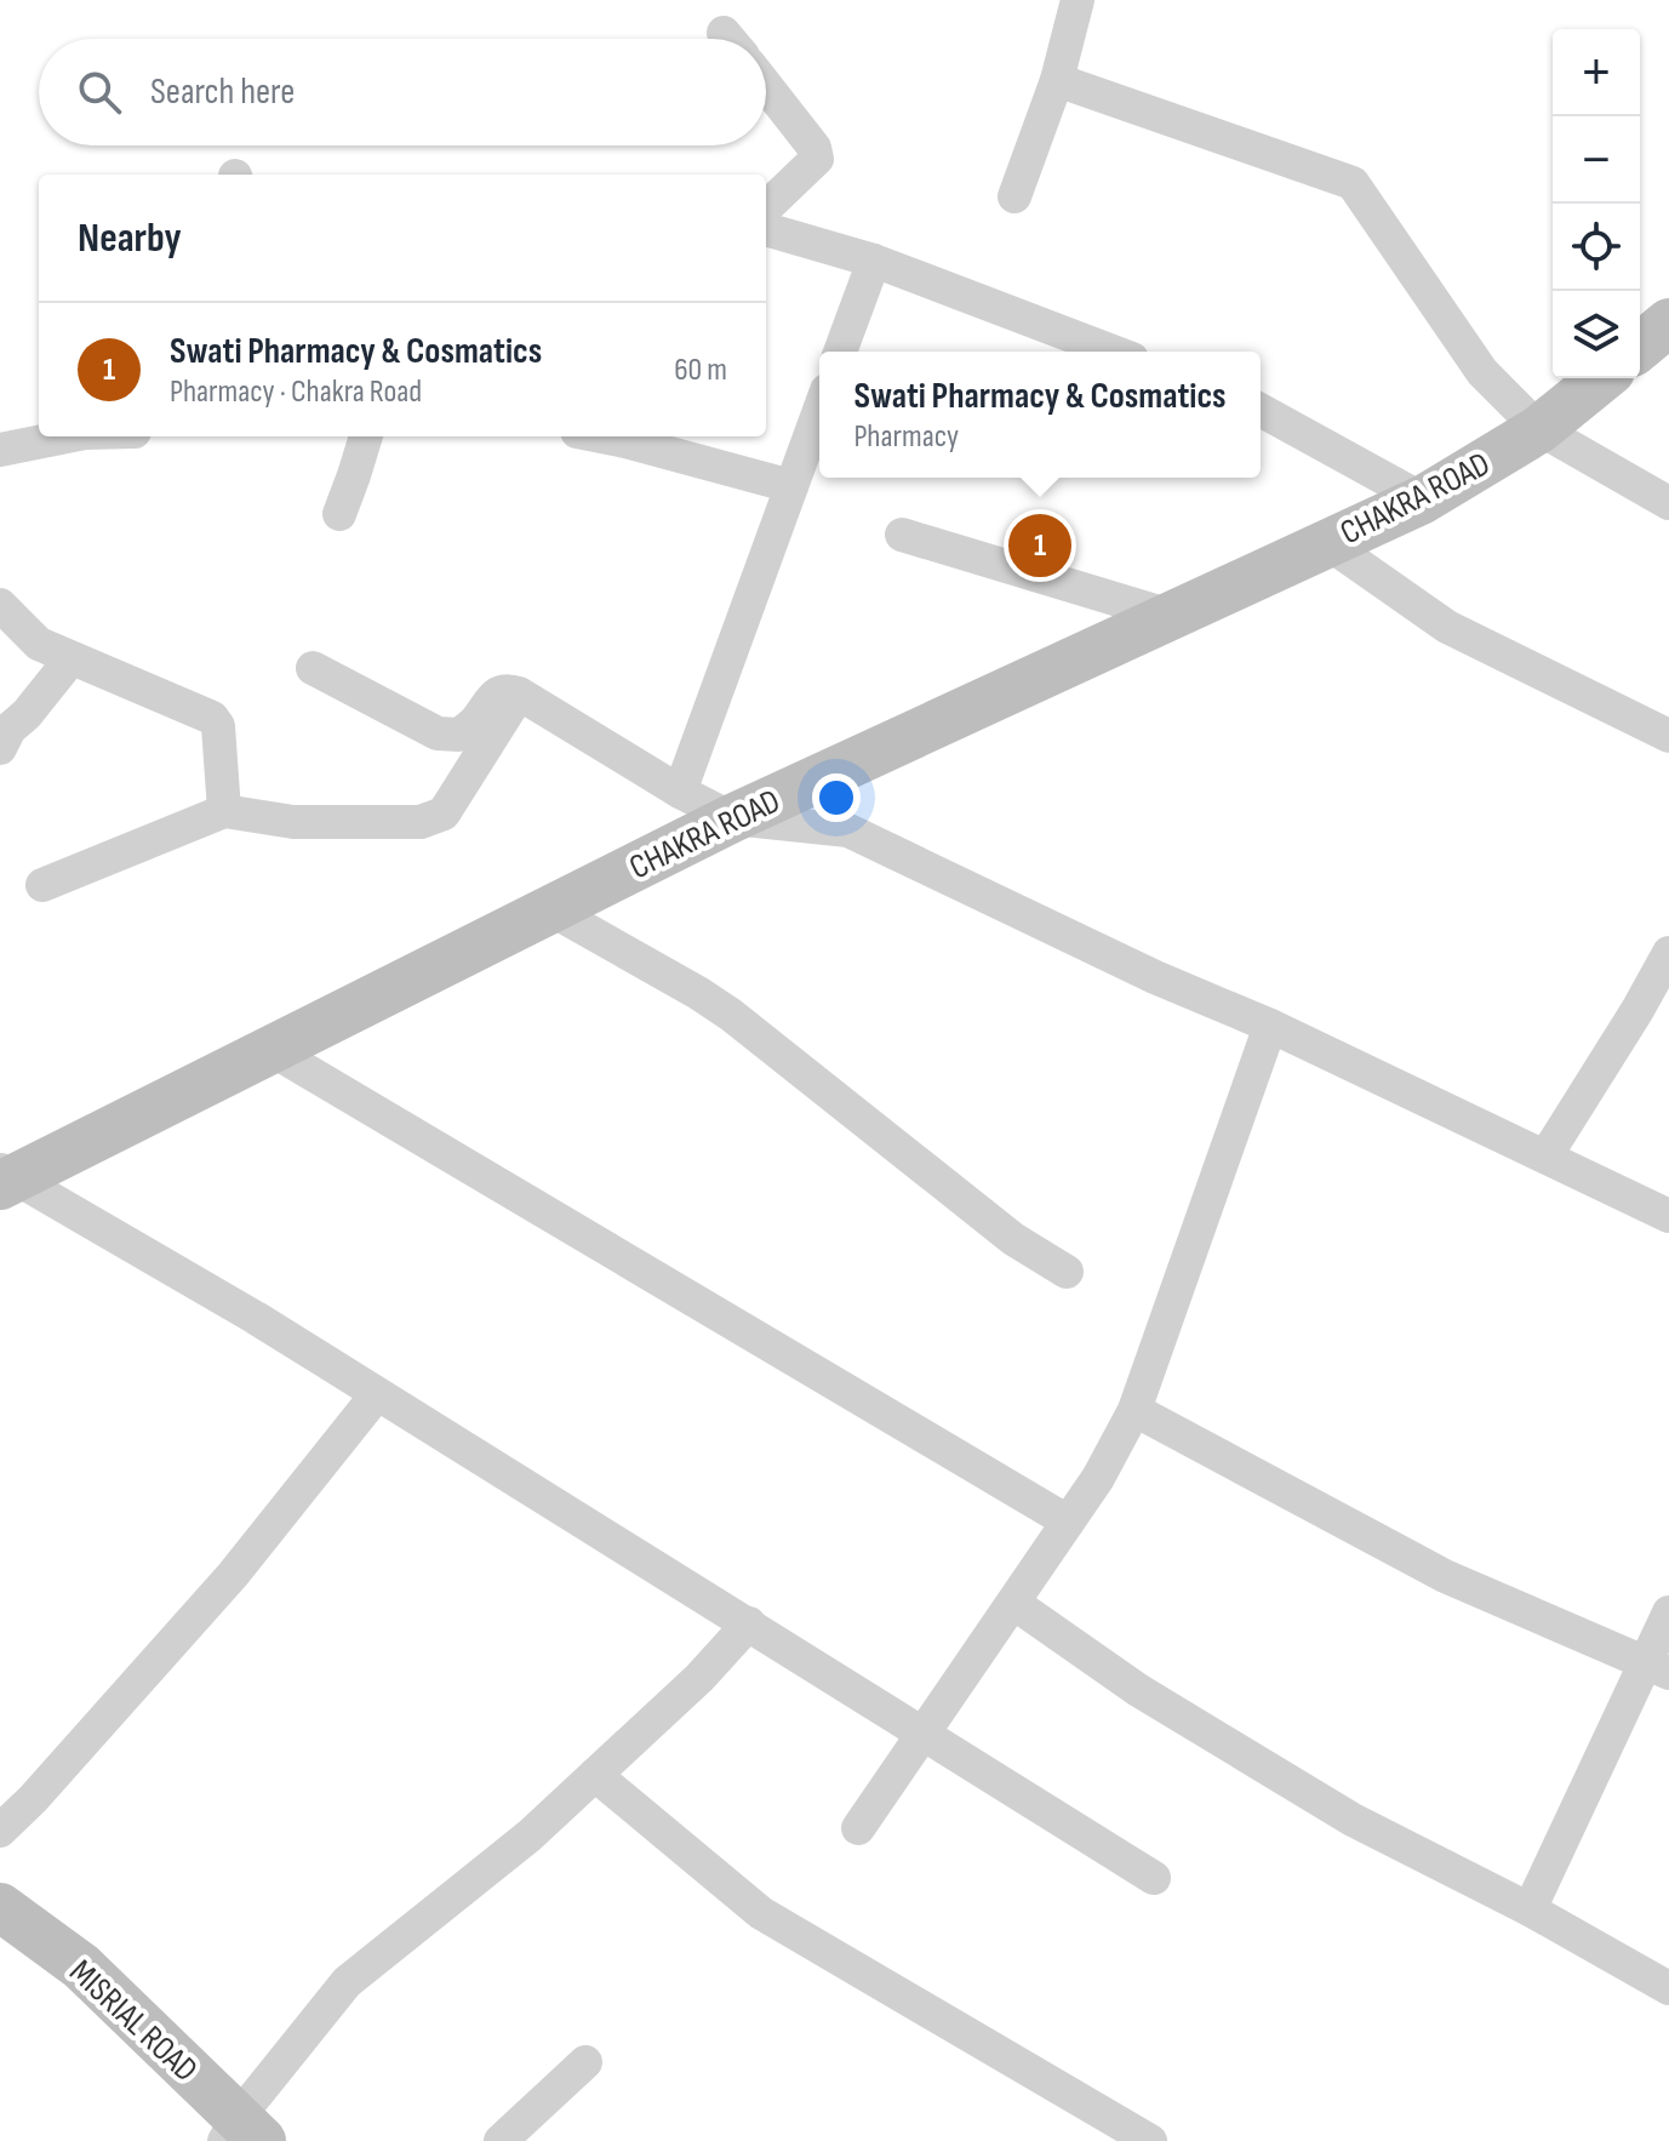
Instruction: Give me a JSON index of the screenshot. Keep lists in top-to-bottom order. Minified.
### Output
{"streets":{"main road":["CHAKRA ROAD","MISRIAL ROAD"]},"page":{"map_buttons":["+","−"],"search":"Search here","heading":"Nearby","list":[{"mark":"1","name":"Swati Pharmacy & Cosmatics","note":"Pharmacy · Chakra Road","value":"60 m"}],"popup":["Swati Pharmacy & Cosmatics","Pharmacy"],"pins":"1"}}
